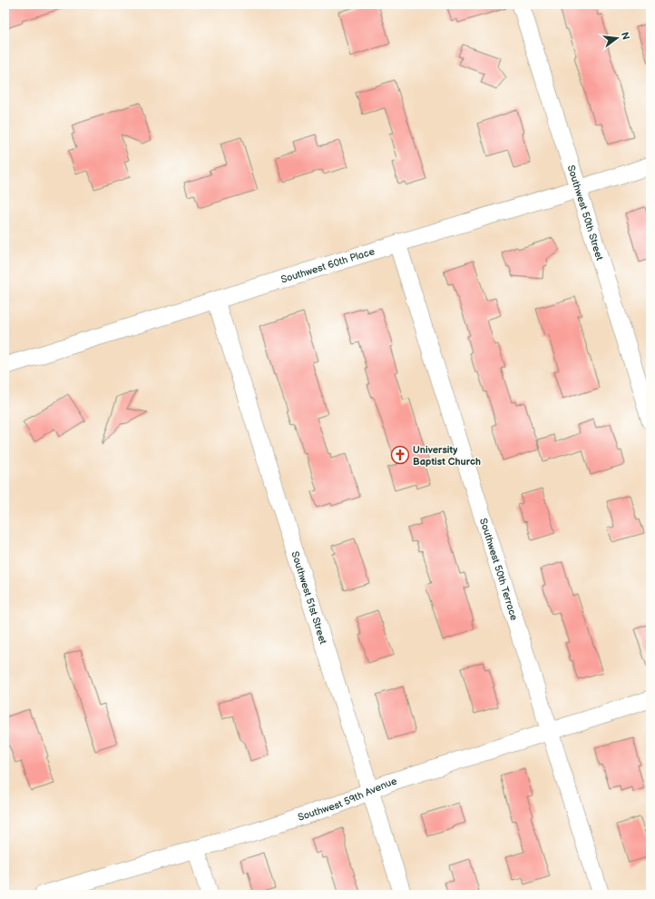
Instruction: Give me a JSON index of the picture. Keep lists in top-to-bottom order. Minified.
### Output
{"streets":{"street":["Southwest 50th Street","Southwest 60th Place","Southwest 50th Terrace","Southwest 51st Street","Southwest 59th Avenue"]},"crossings":[["Southwest 50th Street","Southwest 60th Place"],["Southwest 60th Place","Southwest 50th Terrace"],["Southwest 60th Place","Southwest 51st Street"],["Southwest 50th Terrace","Southwest 59th Avenue"],["Southwest 51st Street","Southwest 59th Avenue"]],"places":{"church":["University Baptist Church"]},"north":"right"}
